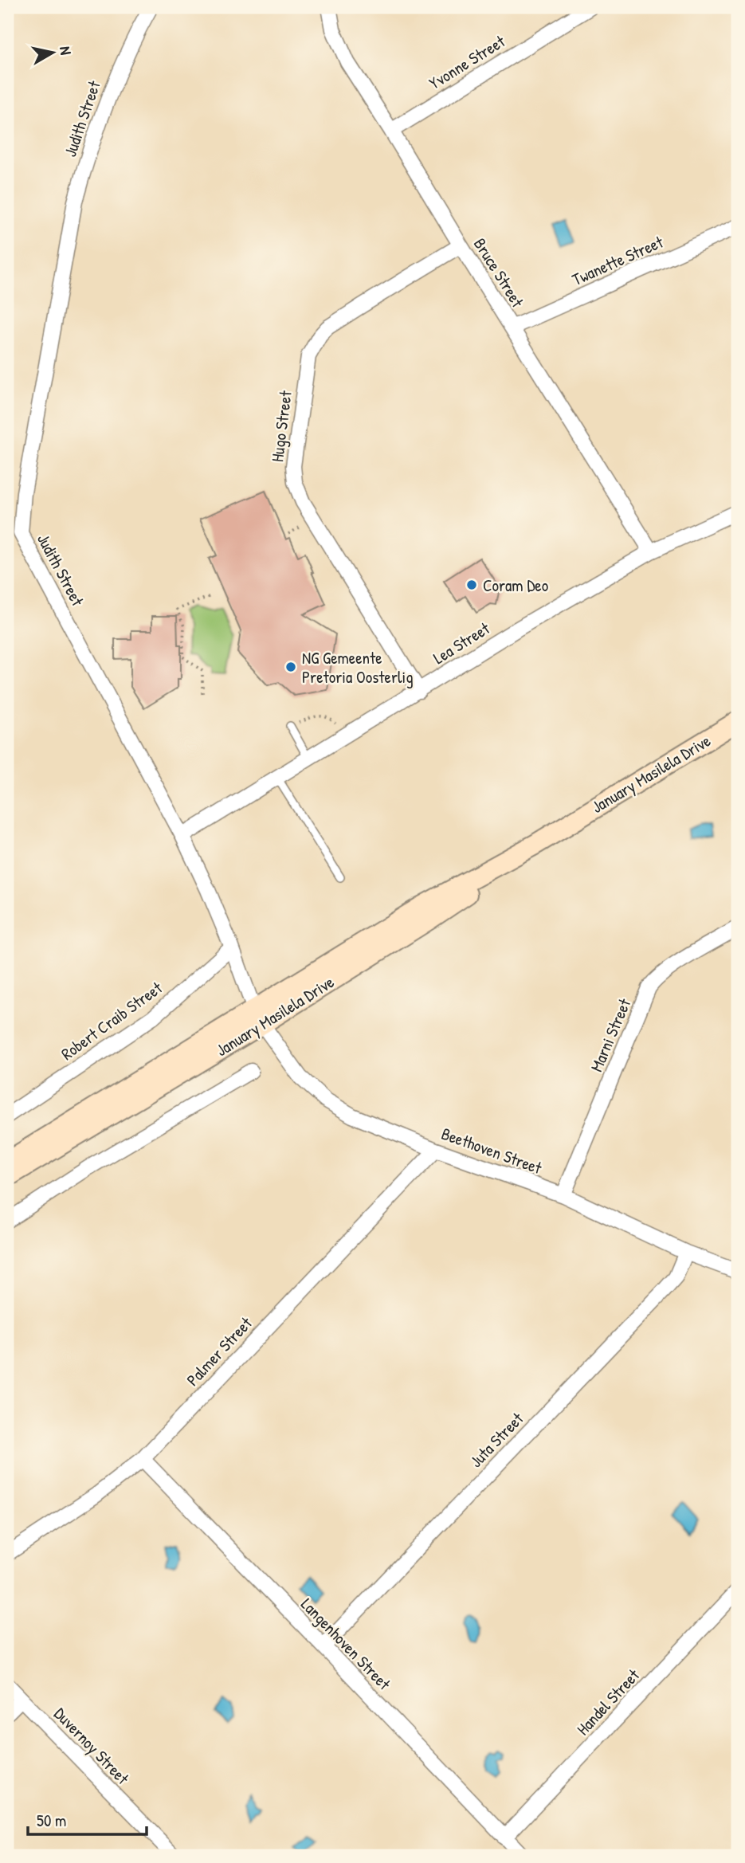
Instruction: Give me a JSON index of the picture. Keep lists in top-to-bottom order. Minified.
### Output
{"streets":{"main road":["January Masilela Drive"],"street":["Yvonne Street","Judith Street","Twanette Street","Bruce Street","Hugo Street","Lea Street","Robert Craib Street","Marni Street","Beethoven Street","Palmer Street","Juta Street","Langenhoven Street","Handel Street","Duvernoy Street"]},"crossings":[["Yvonne Street","Bruce Street"],["Judith Street","Lea Street"],["Judith Street","January Masilela Drive"],["Judith Street","Robert Craib Street"],["Judith Street","Beethoven Street"],["Twanette Street","Bruce Street"],["Bruce Street","Hugo Street"],["Bruce Street","Lea Street"],["Hugo Street","Lea Street"],["January Masilela Drive","Beethoven Street"],["Marni Street","Beethoven Street"],["Beethoven Street","Palmer Street"],["Beethoven Street","Juta Street"],["Palmer Street","Langenhoven Street"],["Juta Street","Langenhoven Street"],["Langenhoven Street","Handel Street"]],"places":["Coram Deo","NG Gemeente Pretoria Oosterlig"],"scale_bar":"50 m","north":"right"}
